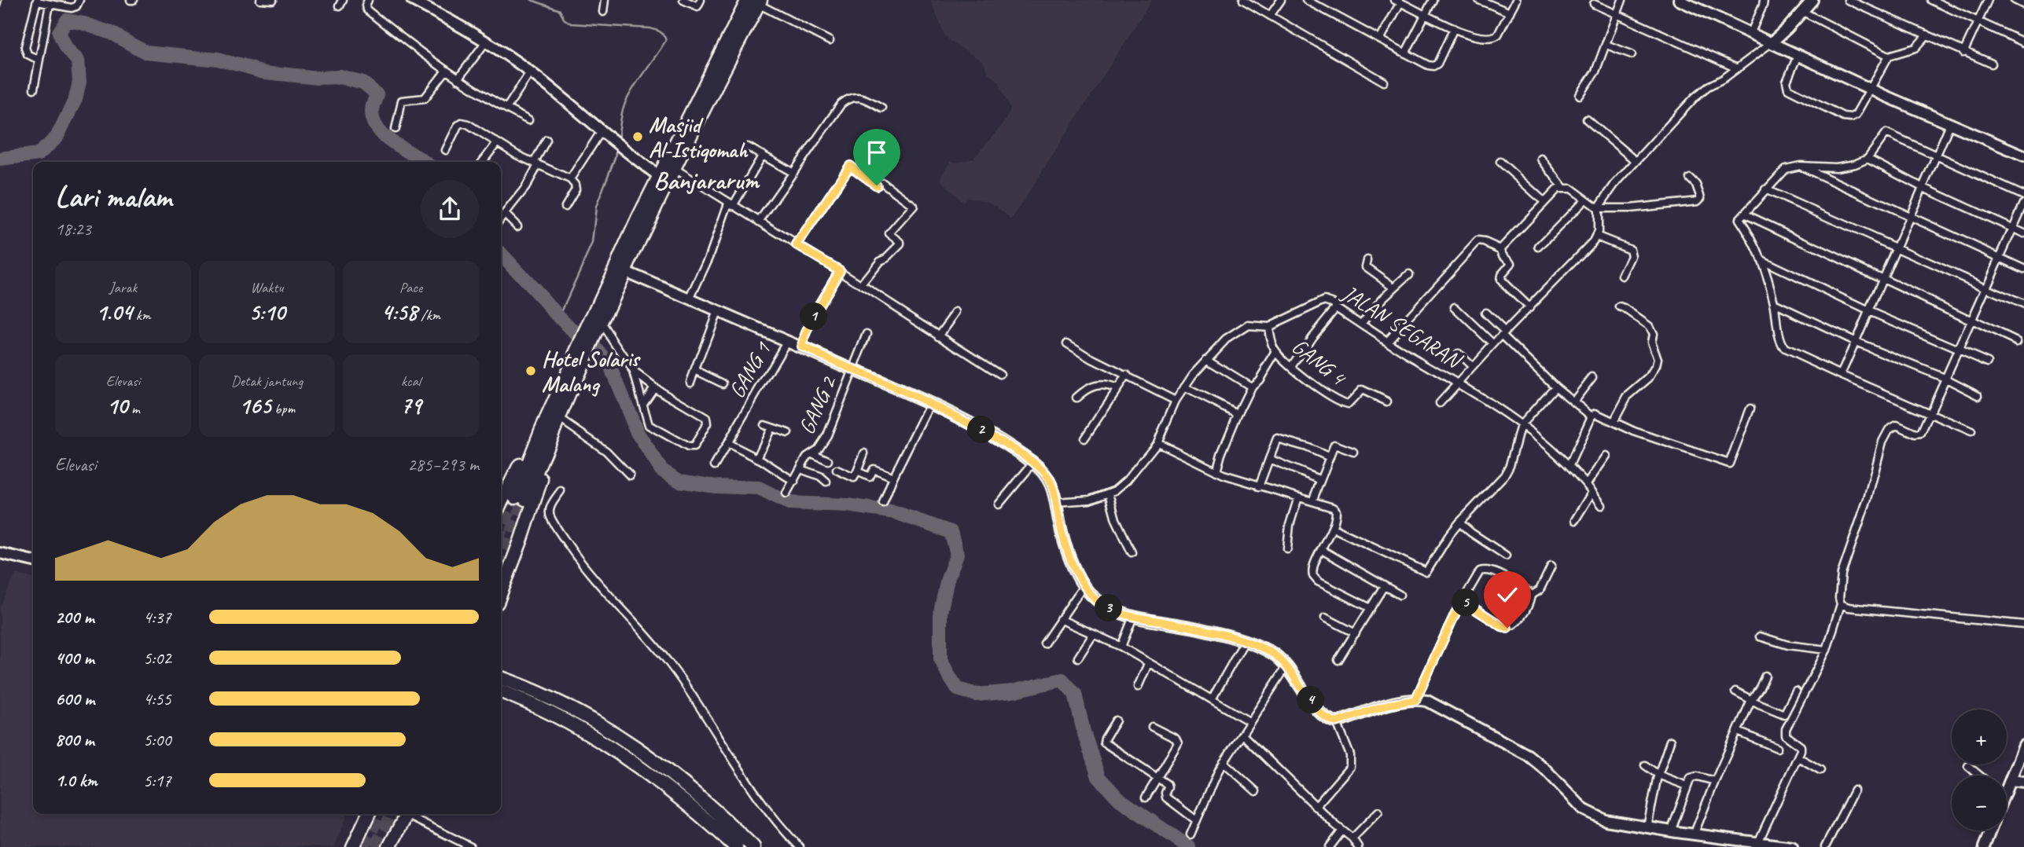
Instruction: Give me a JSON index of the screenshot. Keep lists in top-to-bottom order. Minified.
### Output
{"streets":{"street":["JALAN SEGARAN","GANG 4","GANG 1","GANG 2"]},"crossings":[["JALAN SEGARAN","GANG 4"]],"districts":["Banjararum"],"places":["Masjid Al-Istiqomah","Hotel Solaris Malang"],"page":{"heading":["Lari malam","18:23"],"stats":[["Jarak","1.04 km"],["Waktu","5:10"],["Pace","4:58 /km"],["Elevasi","10 m"],["Detak jantung","165 bpm"],["kcal","79"]],"pins":["1","2","5","3","4"],"chart":["Elevasi","285–293 m"],"list":[{"name":"200 m","note":"4:37"},{"name":"400 m","note":"5:02"},{"name":"600 m","note":"4:55"},{"name":"800 m","note":"5:00"},{"name":"1.0 km","note":"5:17"}],"map_buttons":["+","−"]}}
